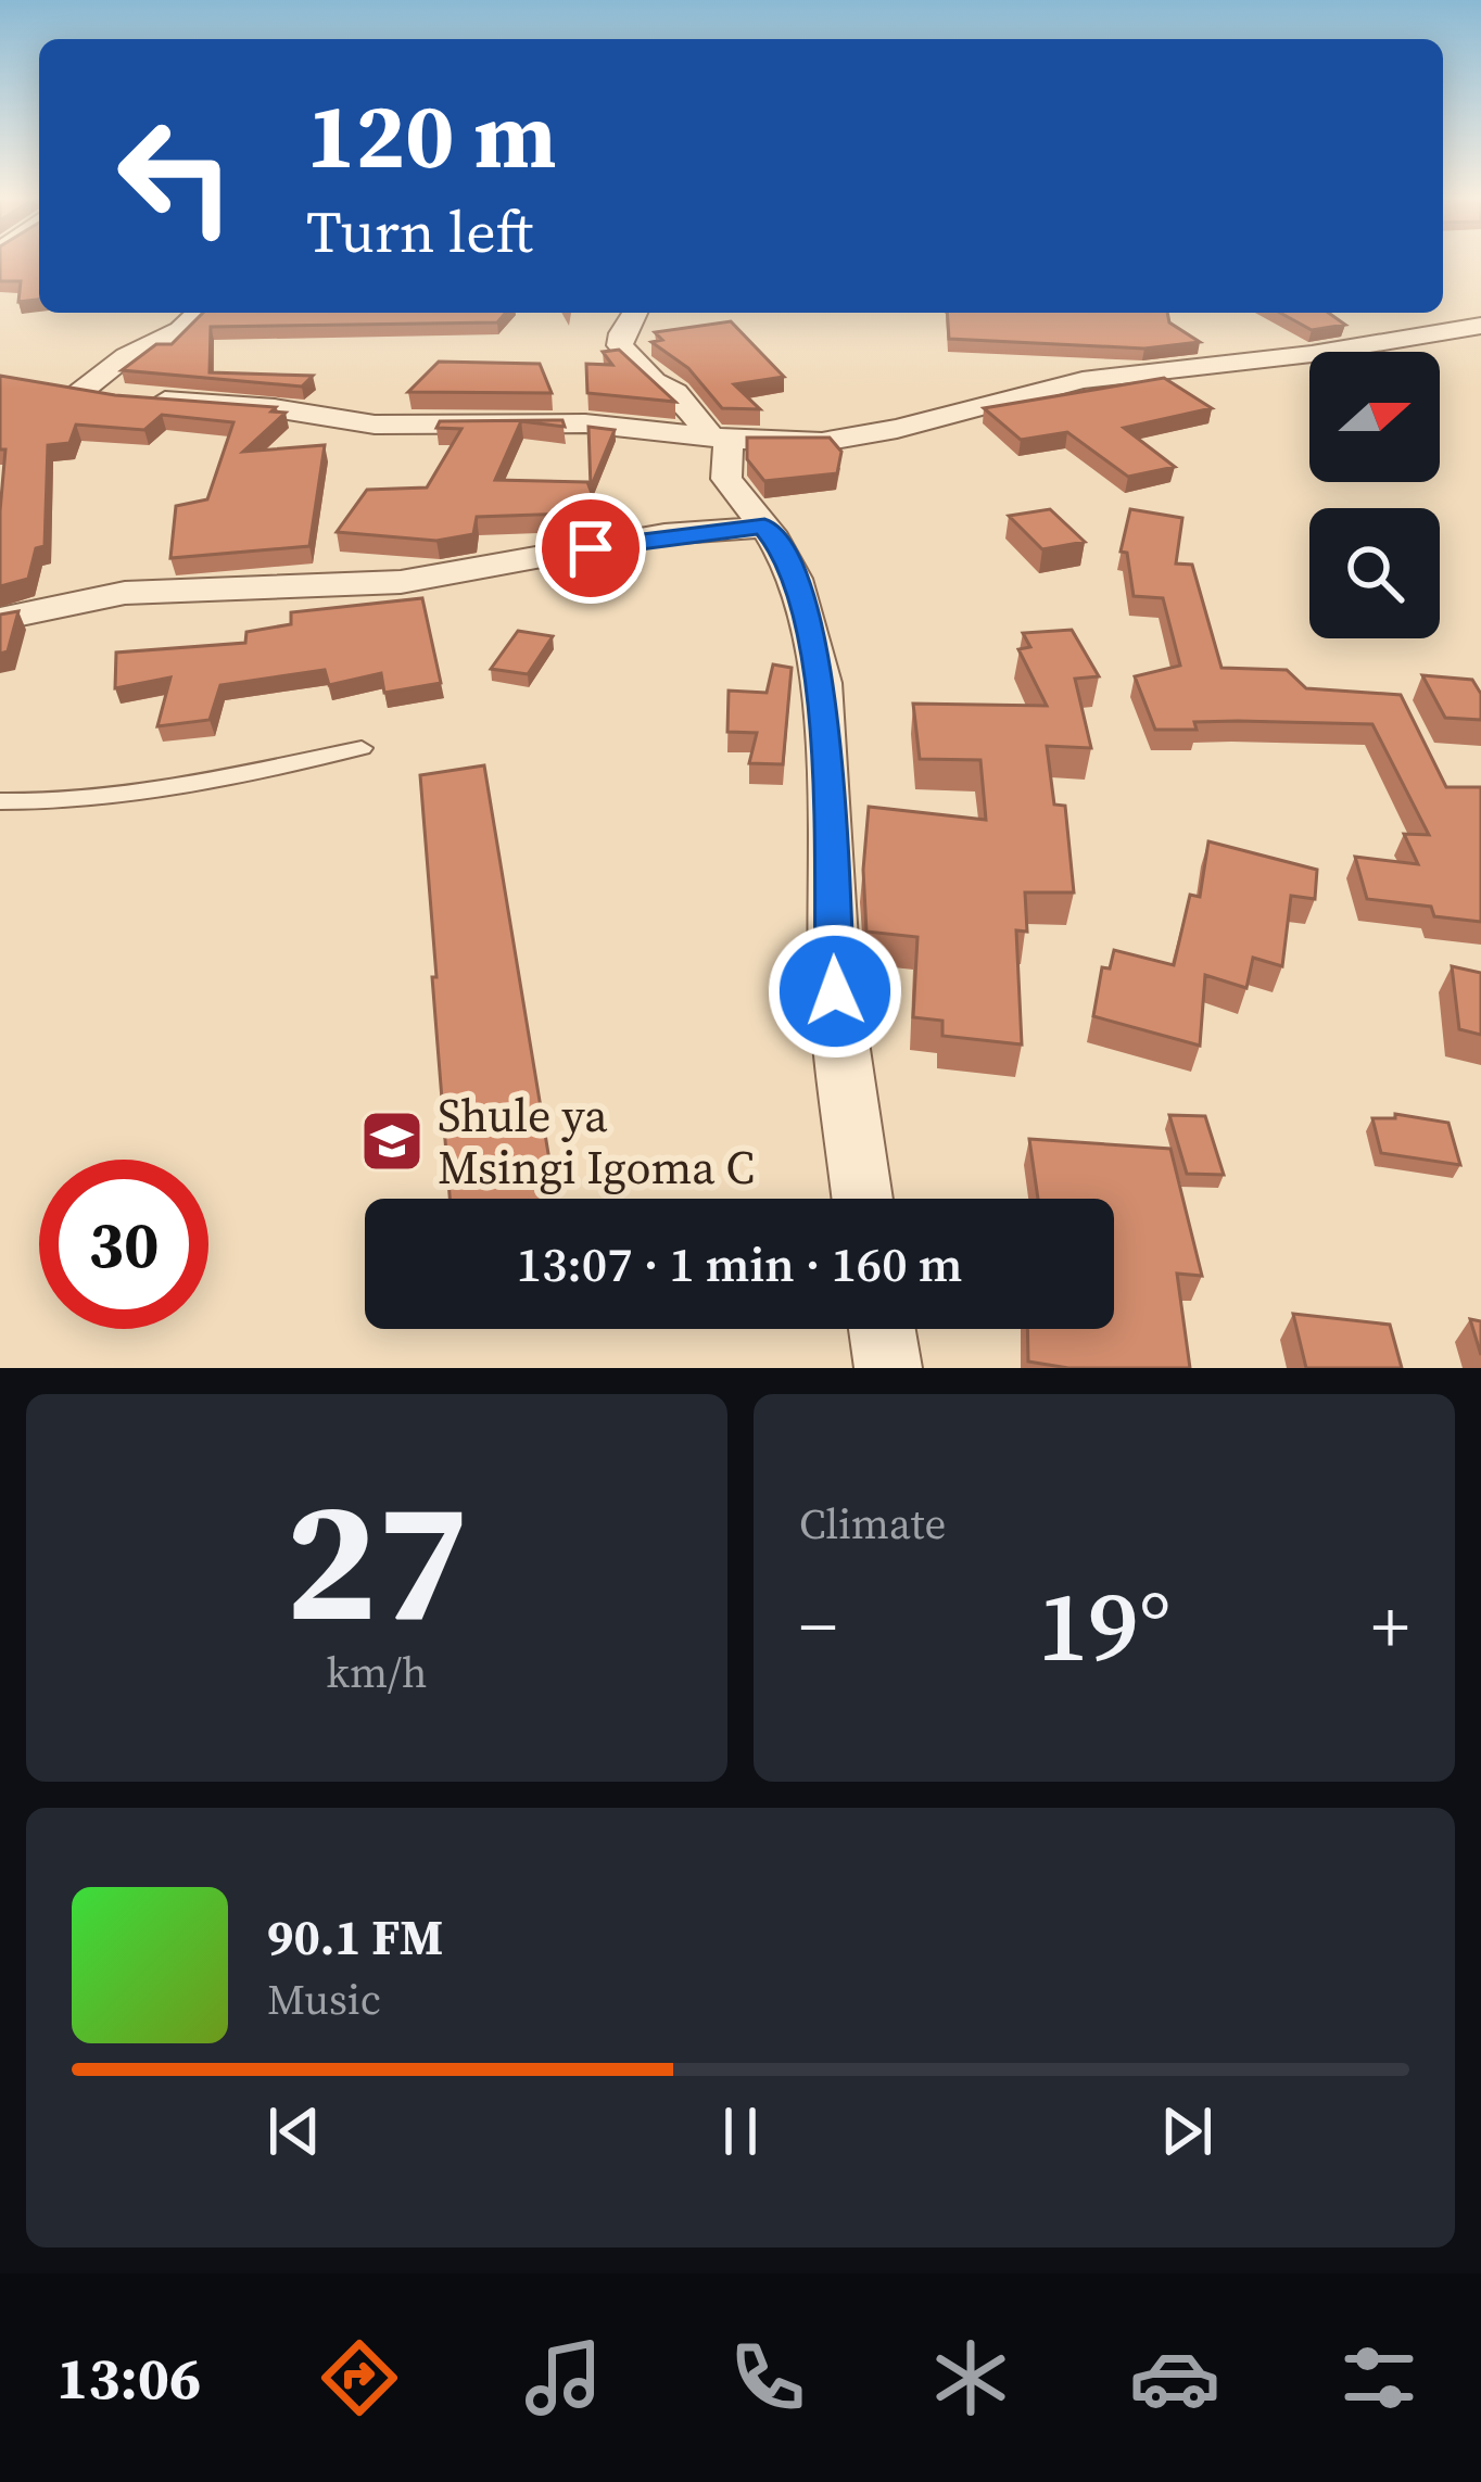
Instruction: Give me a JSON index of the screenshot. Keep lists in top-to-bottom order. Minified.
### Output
{"places":{"school or university":["Shule ya Msingi Igoma C"]},"north":"right","page":{"turn":["120 m","Turn left"],"limit":"30","trip":"13:07 · 1 min · 160 m","tile":[["27","km/h"],"Climate"],"heat":["−","19°","+"],"song":["90.1 FM","Music"],"tabs":"13:06"}}
